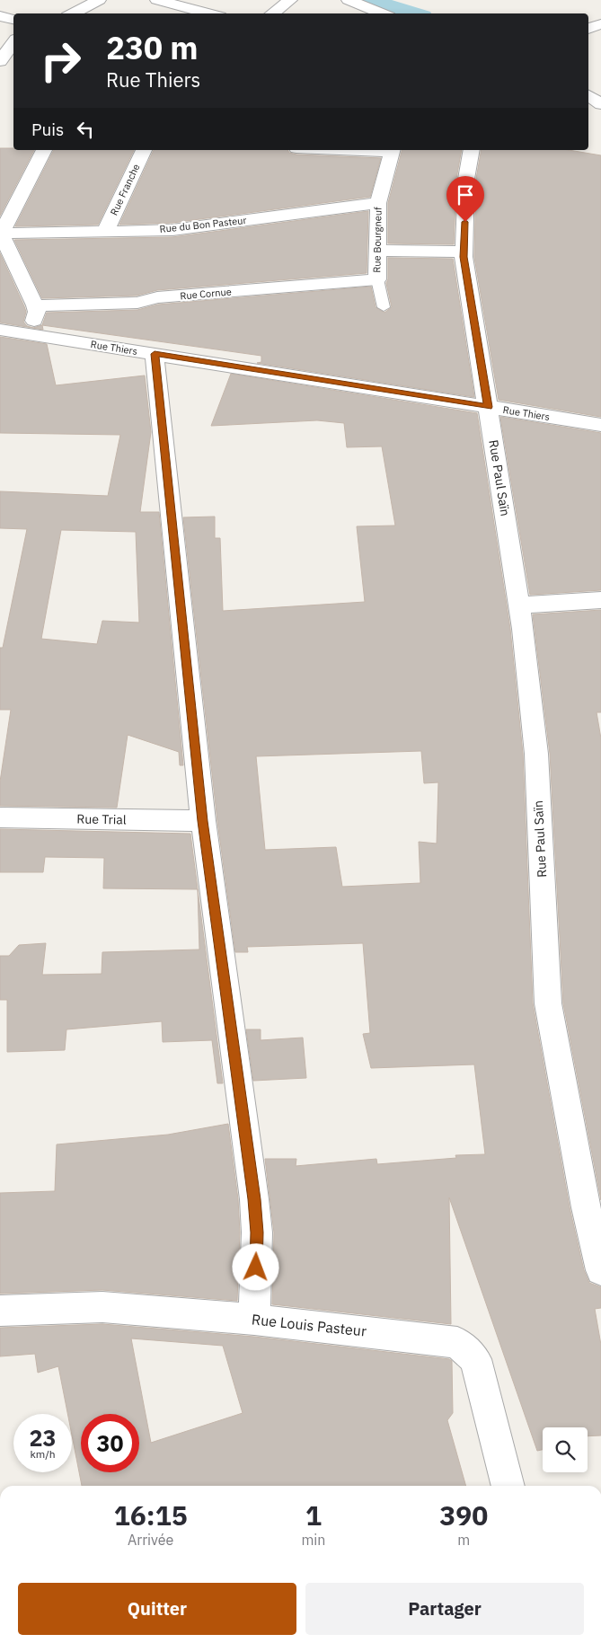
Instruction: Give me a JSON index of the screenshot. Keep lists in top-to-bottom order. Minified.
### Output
{"streets":{"street":["Rue Franche","Rue du Bon Pasteur","Rue Bourgneuf","Rue Cornue","Rue Thiers","Rue Paul Saïn","Rue Trial","Rue Louis Pasteur"]},"crossings":[["Rue Franche","Rue du Bon Pasteur"],["Rue du Bon Pasteur","Rue Bourgneuf"],["Rue Bourgneuf","Rue Cornue"],["Rue Thiers","Rue Paul Saïn"]],"page":{"turn":["230 m","Rue Thiers"],"then":"Puis","speed":"23 km/h","limit":"30","eta":["16:15","Arrivée","1","min","390","m"],"buttons":["Quitter","Partager"]}}
